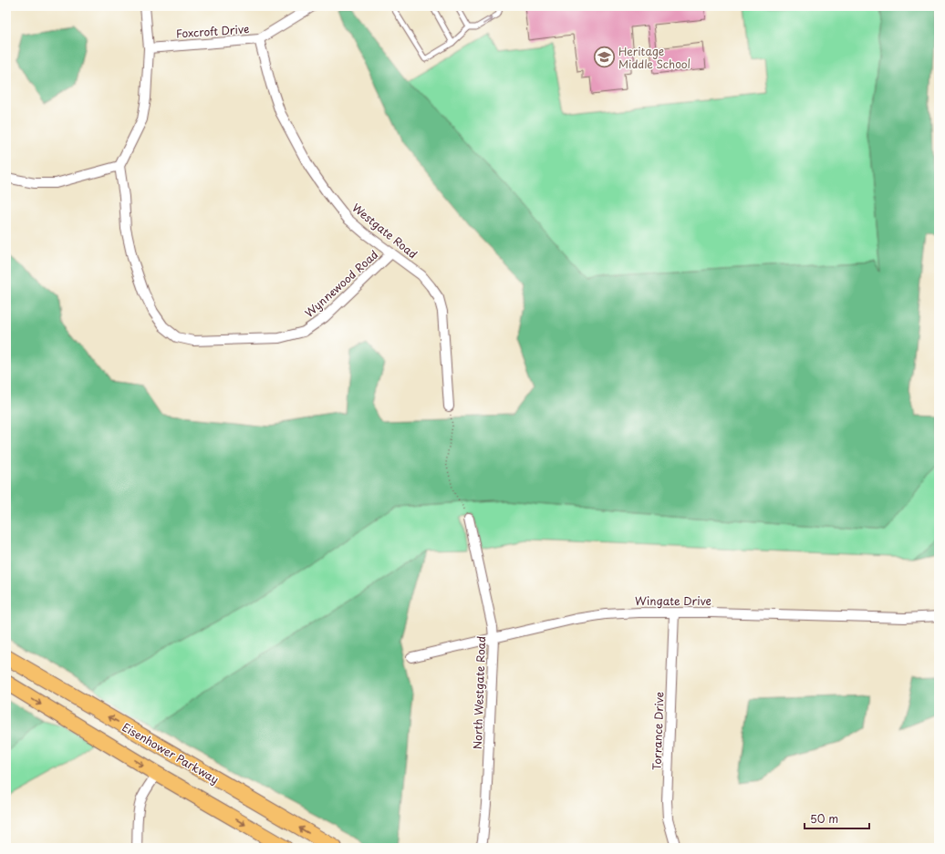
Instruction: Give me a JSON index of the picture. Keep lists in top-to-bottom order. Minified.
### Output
{"streets":{"main road":["Eisenhower Parkway"],"street":["Foxcroft Drive","Westgate Road","Wynnewood Road","Wingate Drive","North Westgate Road","Torrance Drive"]},"crossings":[["Foxcroft Drive","Westgate Road"],["Westgate Road","Wynnewood Road"],["Wingate Drive","North Westgate Road"],["Wingate Drive","Torrance Drive"]],"places":{"school or university":["Heritage Middle School"]},"scale_bar":"50 m"}
